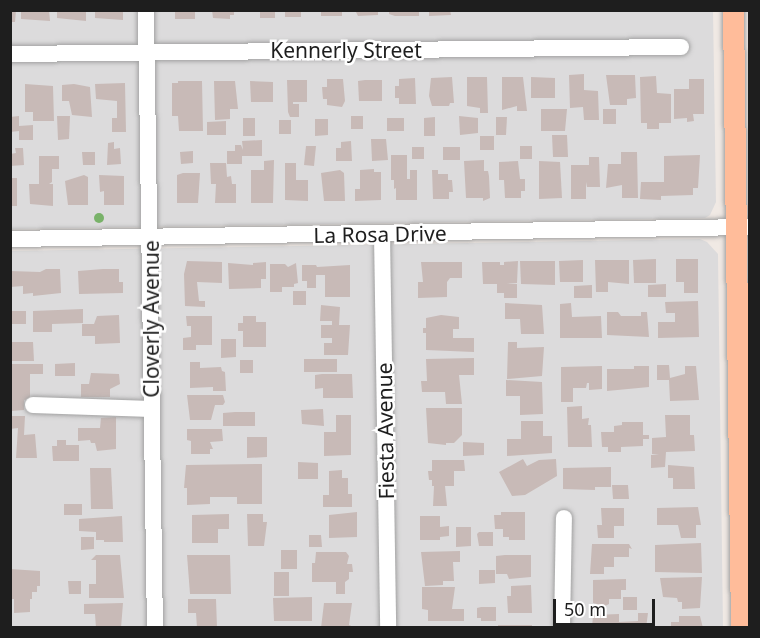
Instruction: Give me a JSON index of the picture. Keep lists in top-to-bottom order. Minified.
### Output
{"streets":{"street":["Kennerly Street","La Rosa Drive","Cloverly Avenue","Fiesta Avenue"]},"crossings":[["Kennerly Street","Cloverly Avenue"],["La Rosa Drive","Cloverly Avenue"],["La Rosa Drive","Fiesta Avenue"]],"scale_bar":"50 m"}
